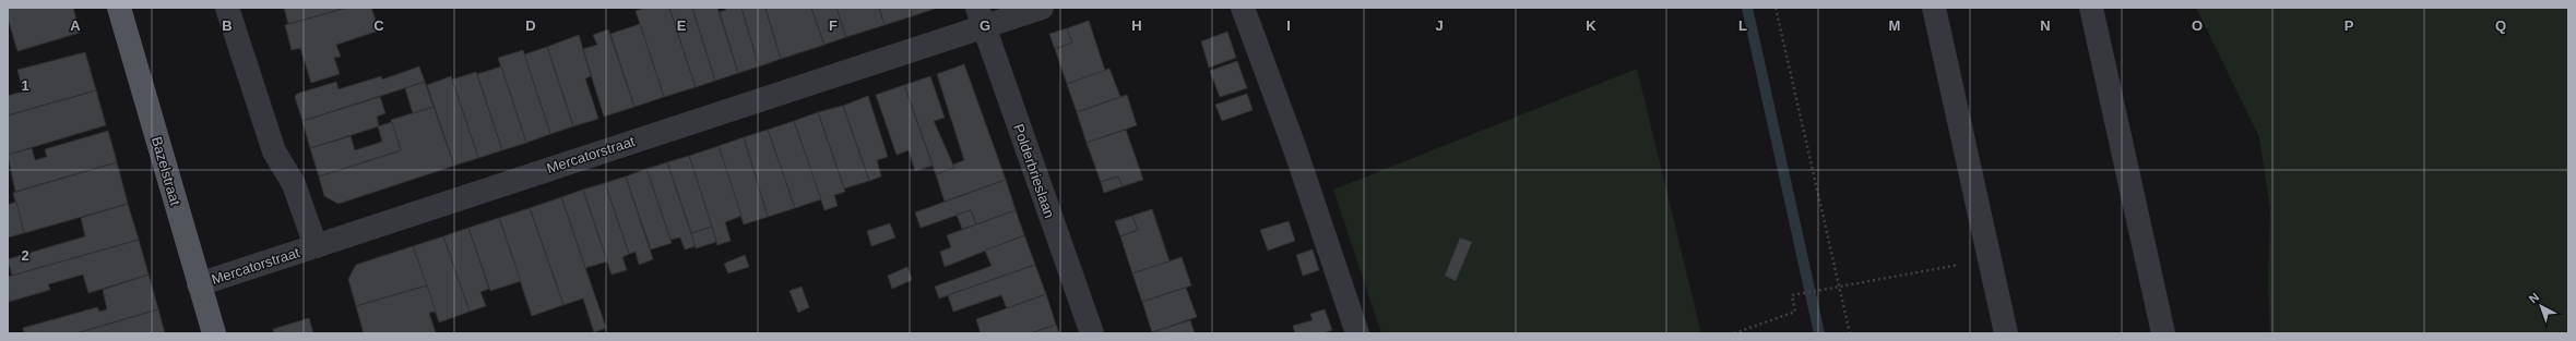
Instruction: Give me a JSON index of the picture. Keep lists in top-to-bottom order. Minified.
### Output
{"streets":{"main road":["Bazelstraat"],"street":["Mercatorstraat","Polderbrieslaan"]},"crossings":[["Mercatorstraat","Bazelstraat"],["Mercatorstraat","Polderbrieslaan"]],"north":"top left","grid":{"columns":["A","B","C","D","E","F","G","H","I","J","K","L","M","N","O","P","Q"],"rows":["1","2"]}}
